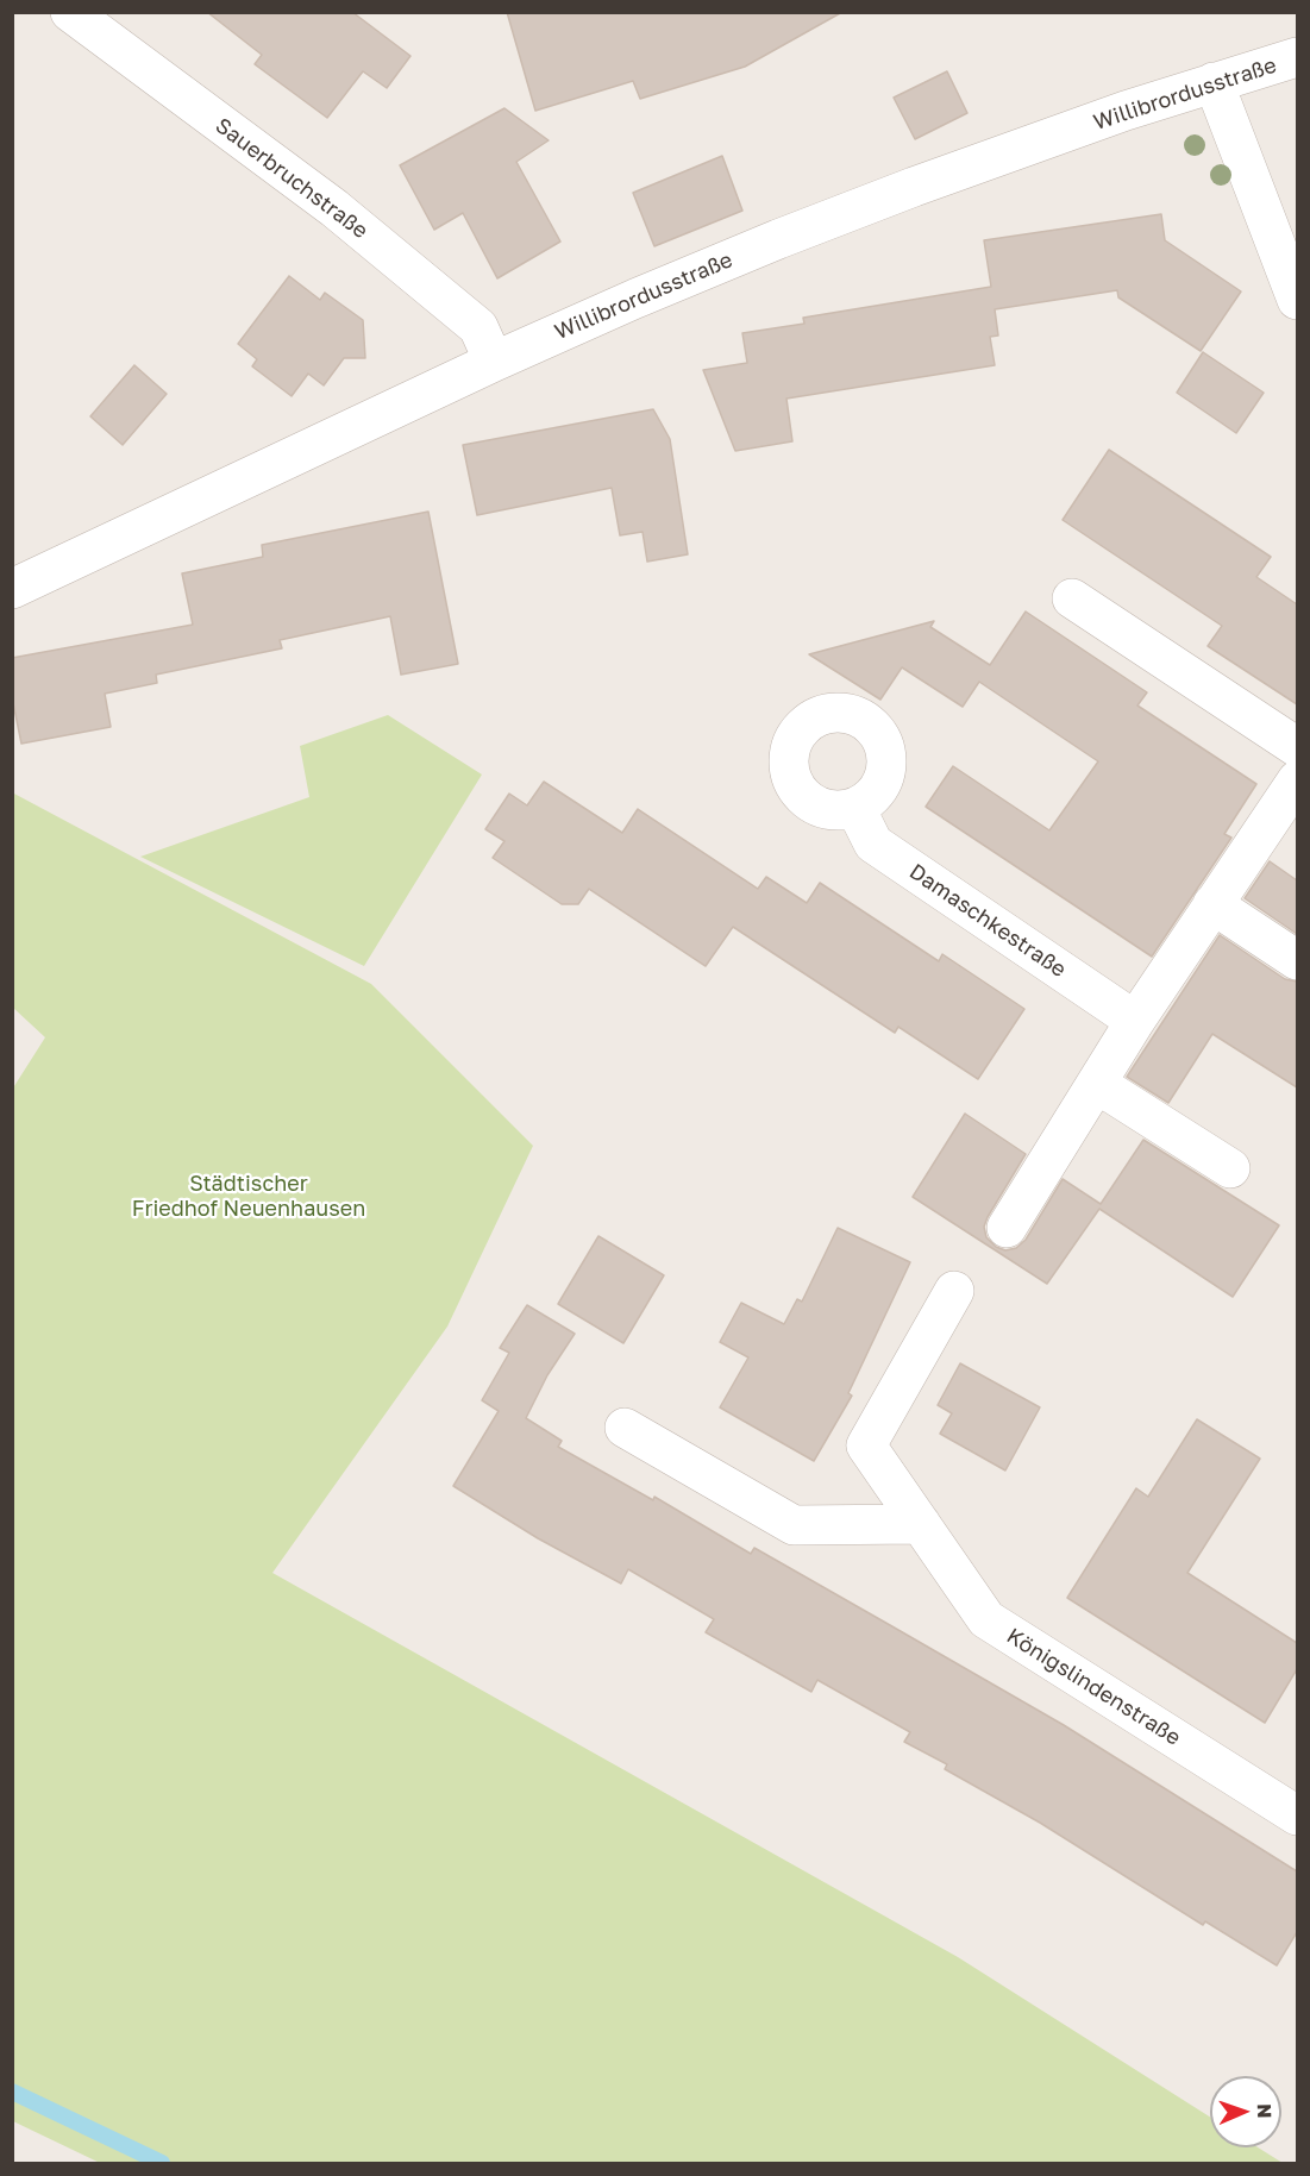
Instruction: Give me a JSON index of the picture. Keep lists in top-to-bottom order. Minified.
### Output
{"streets":{"street":["Willibrordusstraße","Sauerbruchstraße","Damaschkestraße","Königslindenstraße"]},"crossings":[["Willibrordusstraße","Sauerbruchstraße"]],"parks":["Städtischer Friedhof Neuenhausen"],"north":"right"}
